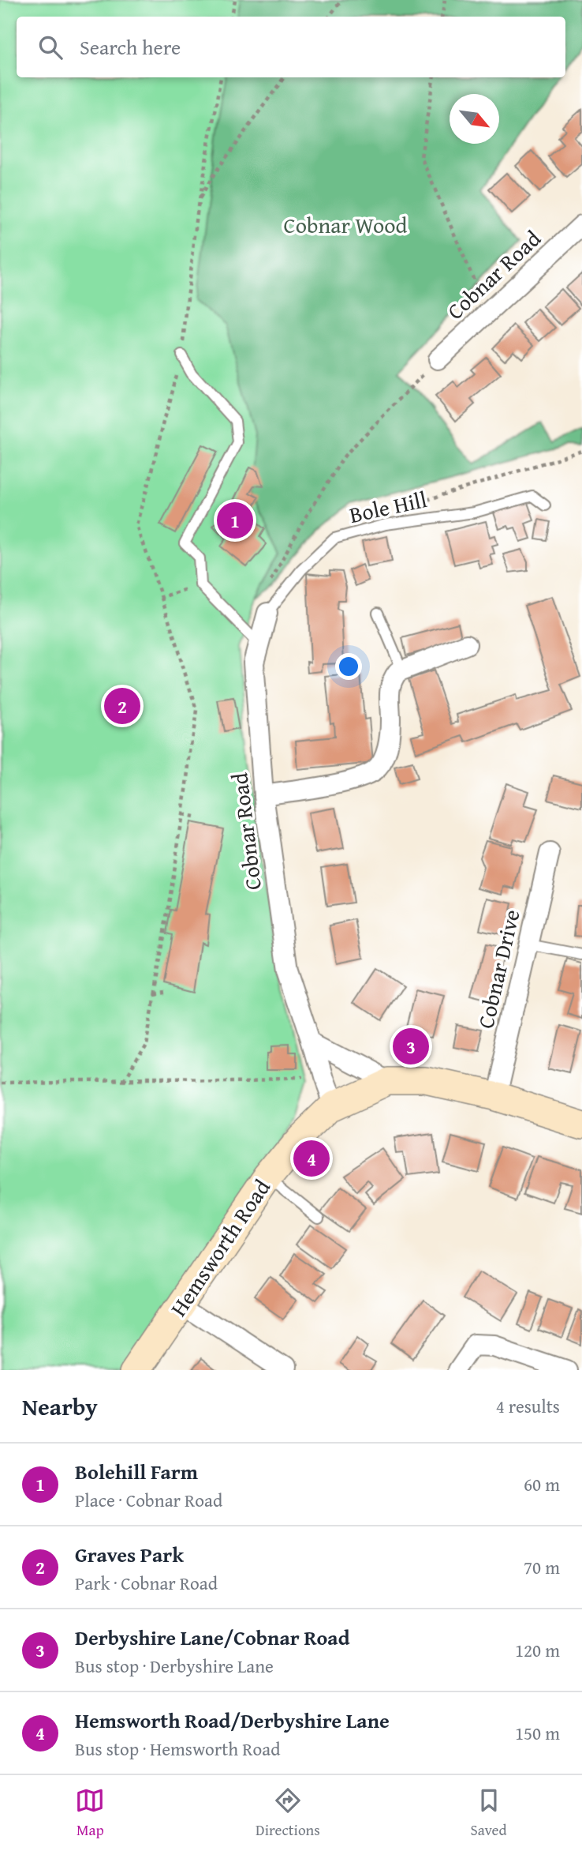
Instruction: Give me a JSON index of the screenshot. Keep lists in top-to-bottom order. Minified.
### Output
{"streets":{"street":["Cobnar Road","Cobnar Drive","Hemsworth Road"],"lane":["Bole Hill"]},"crossings":[["Cobnar Road","Bole Hill"],["Cobnar Road","Hemsworth Road"]],"parks":["Cobnar Wood"],"north":"bottom right","page":{"search":"Search here","pins":["1","2","3","4"],"heading":["Nearby","4 results"],"list":[{"mark":"1","name":"Bolehill Farm","note":"Place · Cobnar Road","value":"60 m"},{"mark":"2","name":"Graves Park","note":"Park · Cobnar Road","value":"70 m"},{"mark":"3","name":"Derbyshire Lane/Cobnar Road","note":"Bus stop · Derbyshire Lane","value":"120 m"},{"mark":"4","name":"Hemsworth Road/Derbyshire Lane","note":"Bus stop · Hemsworth Road","value":"150 m"}],"nav":["Map","Directions","Saved"]}}
